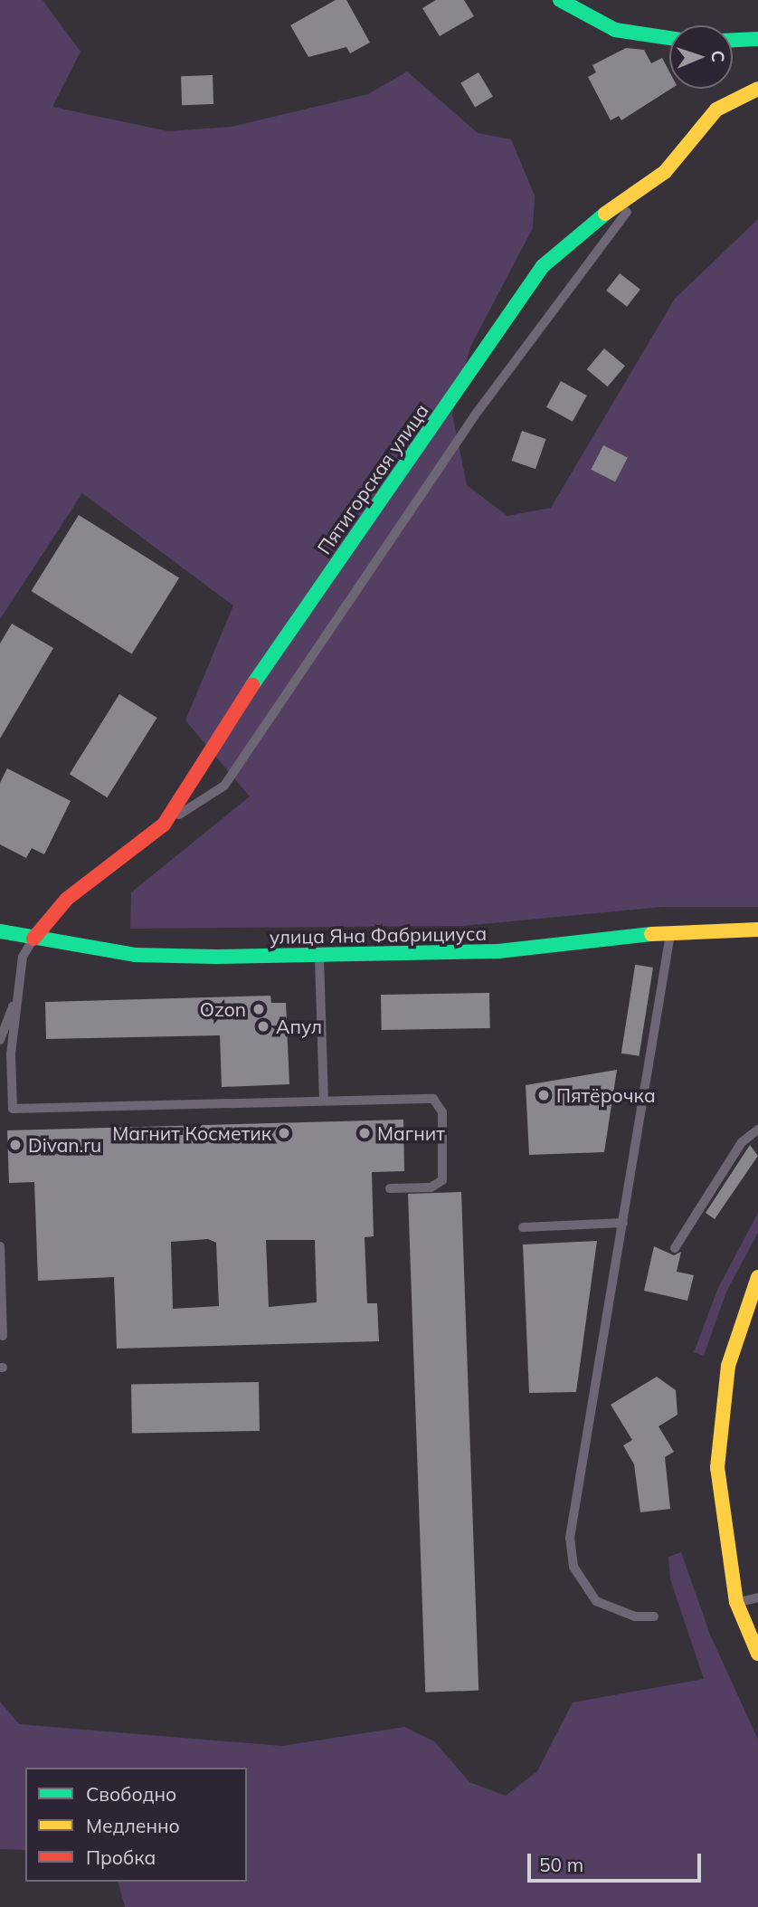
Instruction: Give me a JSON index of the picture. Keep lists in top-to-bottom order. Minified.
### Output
{"streets":{"street":["Пятигорская улица","улица Яна Фабрициуса"]},"crossings":[["Пятигорская улица","улица Яна Фабрициуса"]],"places":["Ozon","Апул","Пятёрочка","Магнит Косметик","Магнит","Divan.ru"],"legend":["Свободно","Медленно","Пробка"],"scale_bar":"50 m","north":"right"}
